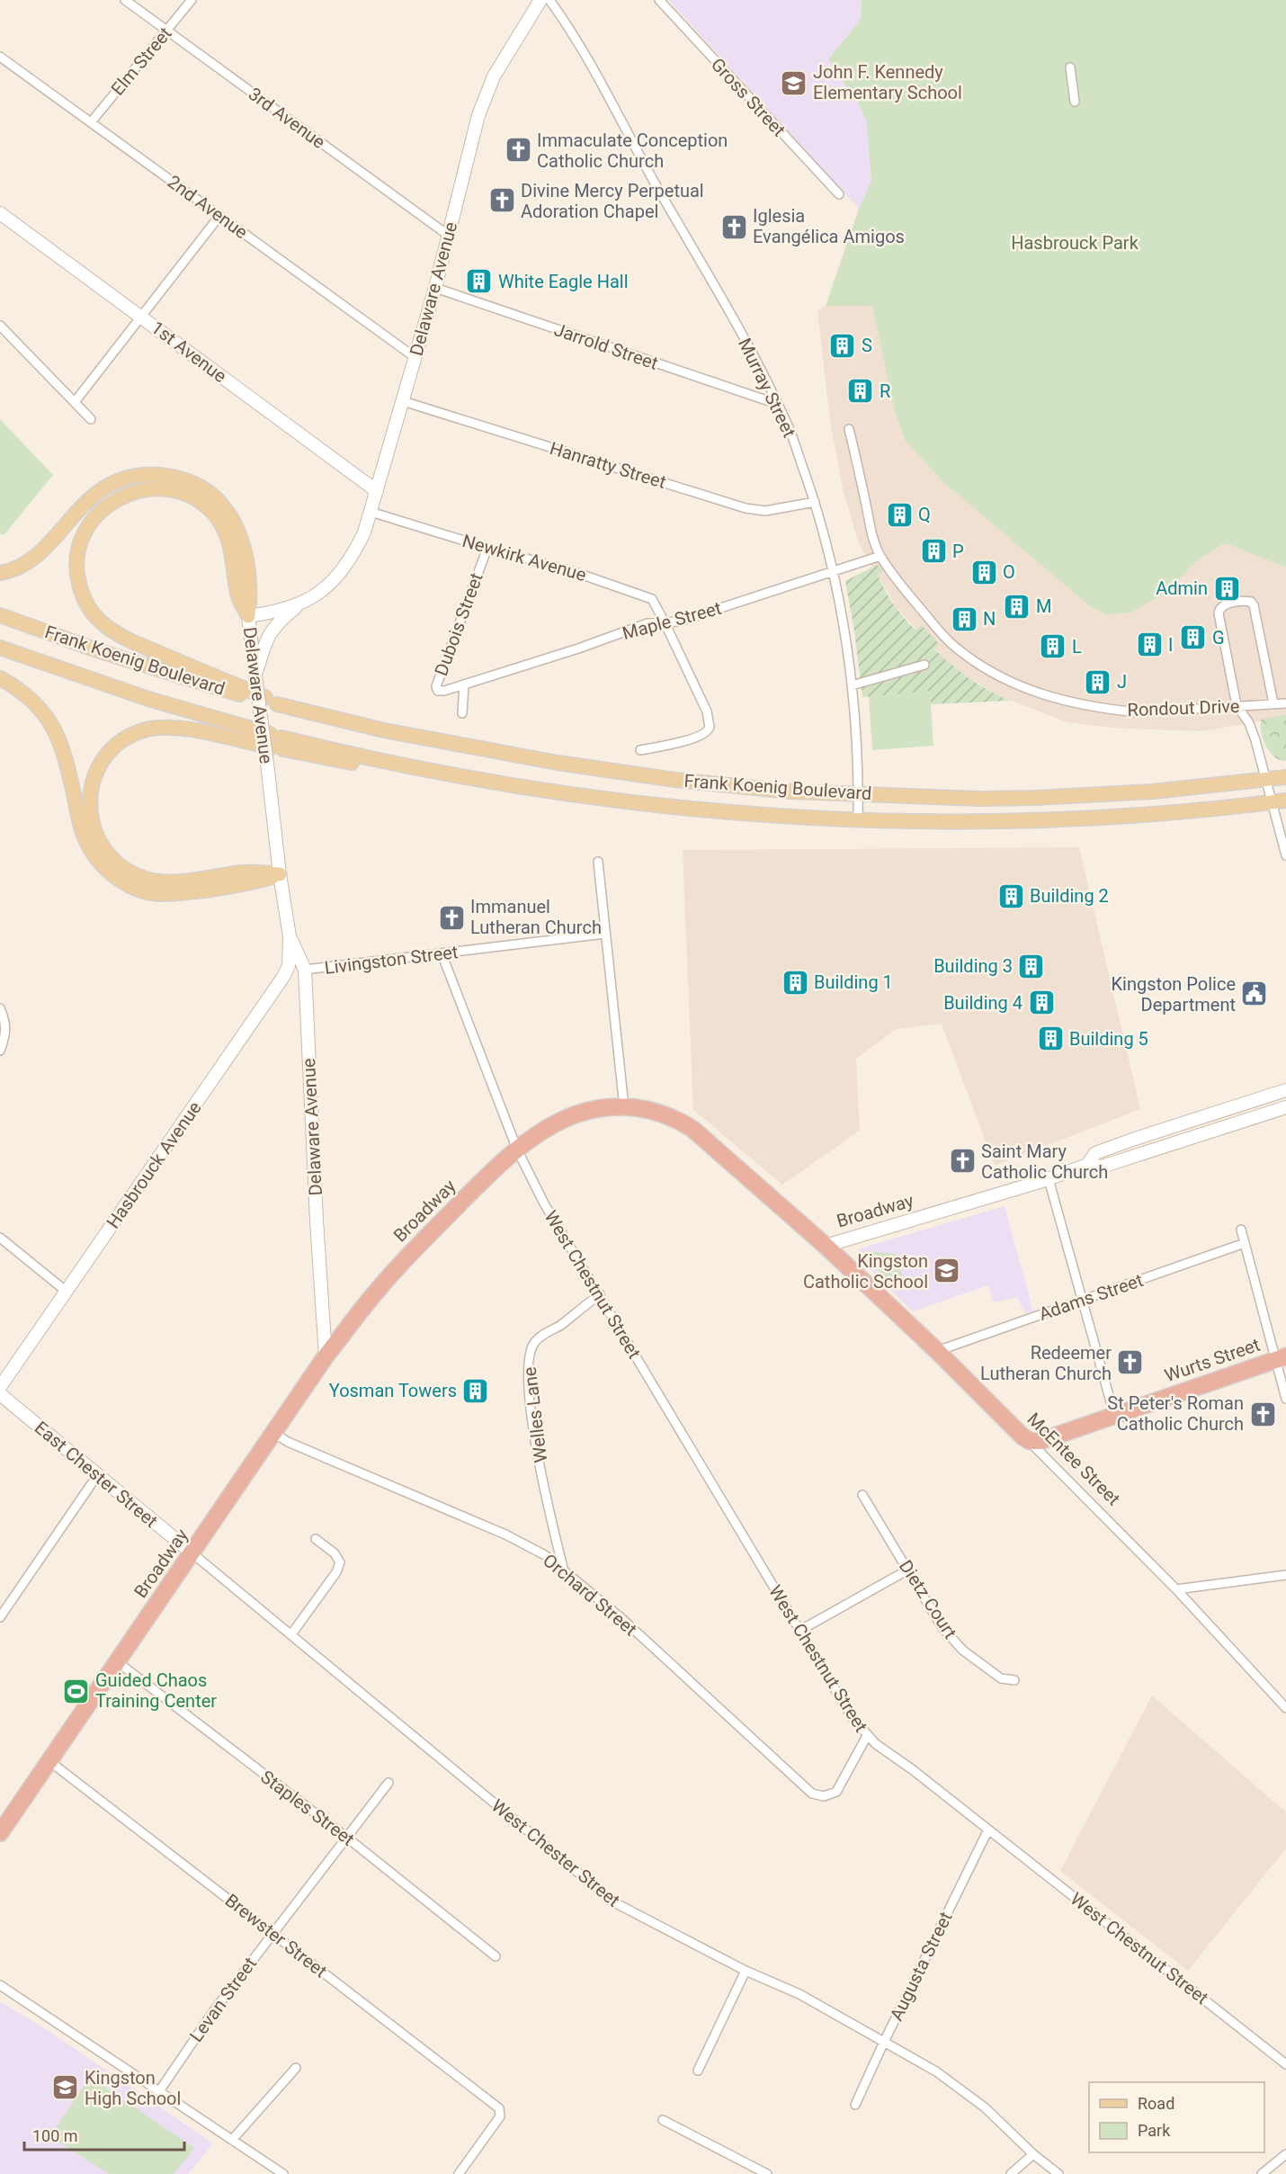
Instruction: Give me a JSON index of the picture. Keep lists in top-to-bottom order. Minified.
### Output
{"streets":{"highway":["Broadway","Wurts Street","McEntee Street"],"main road":["Frank Koenig Boulevard"],"street":["Elm Street","Gross Street","3rd Avenue","2nd Avenue","Delaware Avenue","Jarrold Street","1st Avenue","Murray Street","Hanratty Street","Newkirk Avenue","Maple Street","Dubois Street","Rondout Drive","Livingston Street","Hasbrouck Avenue","West Chestnut Street","Adams Street","Welles Lane","East Chester Street","Orchard Street","Dietz Court","Staples Street","West Chester Street","Brewster Street","Augusta Street","Levan Street"]},"crossings":[["Elm Street","3rd Avenue"],["Elm Street","2nd Avenue"],["3rd Avenue","Delaware Avenue"],["2nd Avenue","Delaware Avenue"],["Delaware Avenue","Jarrold Street"],["Delaware Avenue","1st Avenue"],["Delaware Avenue","Hanratty Street"],["Delaware Avenue","Newkirk Avenue"],["Delaware Avenue","Livingston Street"],["Delaware Avenue","Hasbrouck Avenue"],["Delaware Avenue","Broadway"],["Jarrold Street","Murray Street"],["Murray Street","Hanratty Street"],["Murray Street","Maple Street"],["Murray Street","Frank Koenig Boulevard"],["Newkirk Avenue","Maple Street"],["Newkirk Avenue","Dubois Street"],["Maple Street","Dubois Street"],["Livingston Street","West Chestnut Street"],["Broadway","West Chestnut Street"],["Broadway","McEntee Street"],["Broadway","East Chester Street"],["Broadway","Orchard Street"],["Broadway","Staples Street"],["Broadway","West Chester Street"],["Broadway","Brewster Street"],["West Chestnut Street","Welles Lane"],["West Chestnut Street","Orchard Street"],["West Chestnut Street","Augusta Street"],["Adams Street","McEntee Street"],["Wurts Street","McEntee Street"],["Welles Lane","Orchard Street"],["East Chester Street","West Chester Street"],["Staples Street","Levan Street"],["West Chester Street","Augusta Street"],["Brewster Street","Levan Street"]],"parks":["Hasbrouck Park"],"places":{"school or university":["John F. Kennedy Elementary School","Kingston Catholic School","Kingston High School"],"church":["Immaculate Conception Catholic Church","Divine Mercy Perpetual Adoration Chapel","Iglesia Evangélica Amigos","Immanuel Lutheran Church","Saint Mary Catholic Church","Redeemer Lutheran Church","St Peter's Roman Catholic Church"],"building":["White Eagle Hall","S","R","Q","P","O","Admin","M","N","G","I","L","J","Building 2","Building 3","Building 1","Building 4","Building 5","Yosman Towers"],"public building":["Kingston Police Department"],"sports":["Guided Chaos Training Center"]},"legend":["Road","Park"],"scale_bar":"100 m"}
